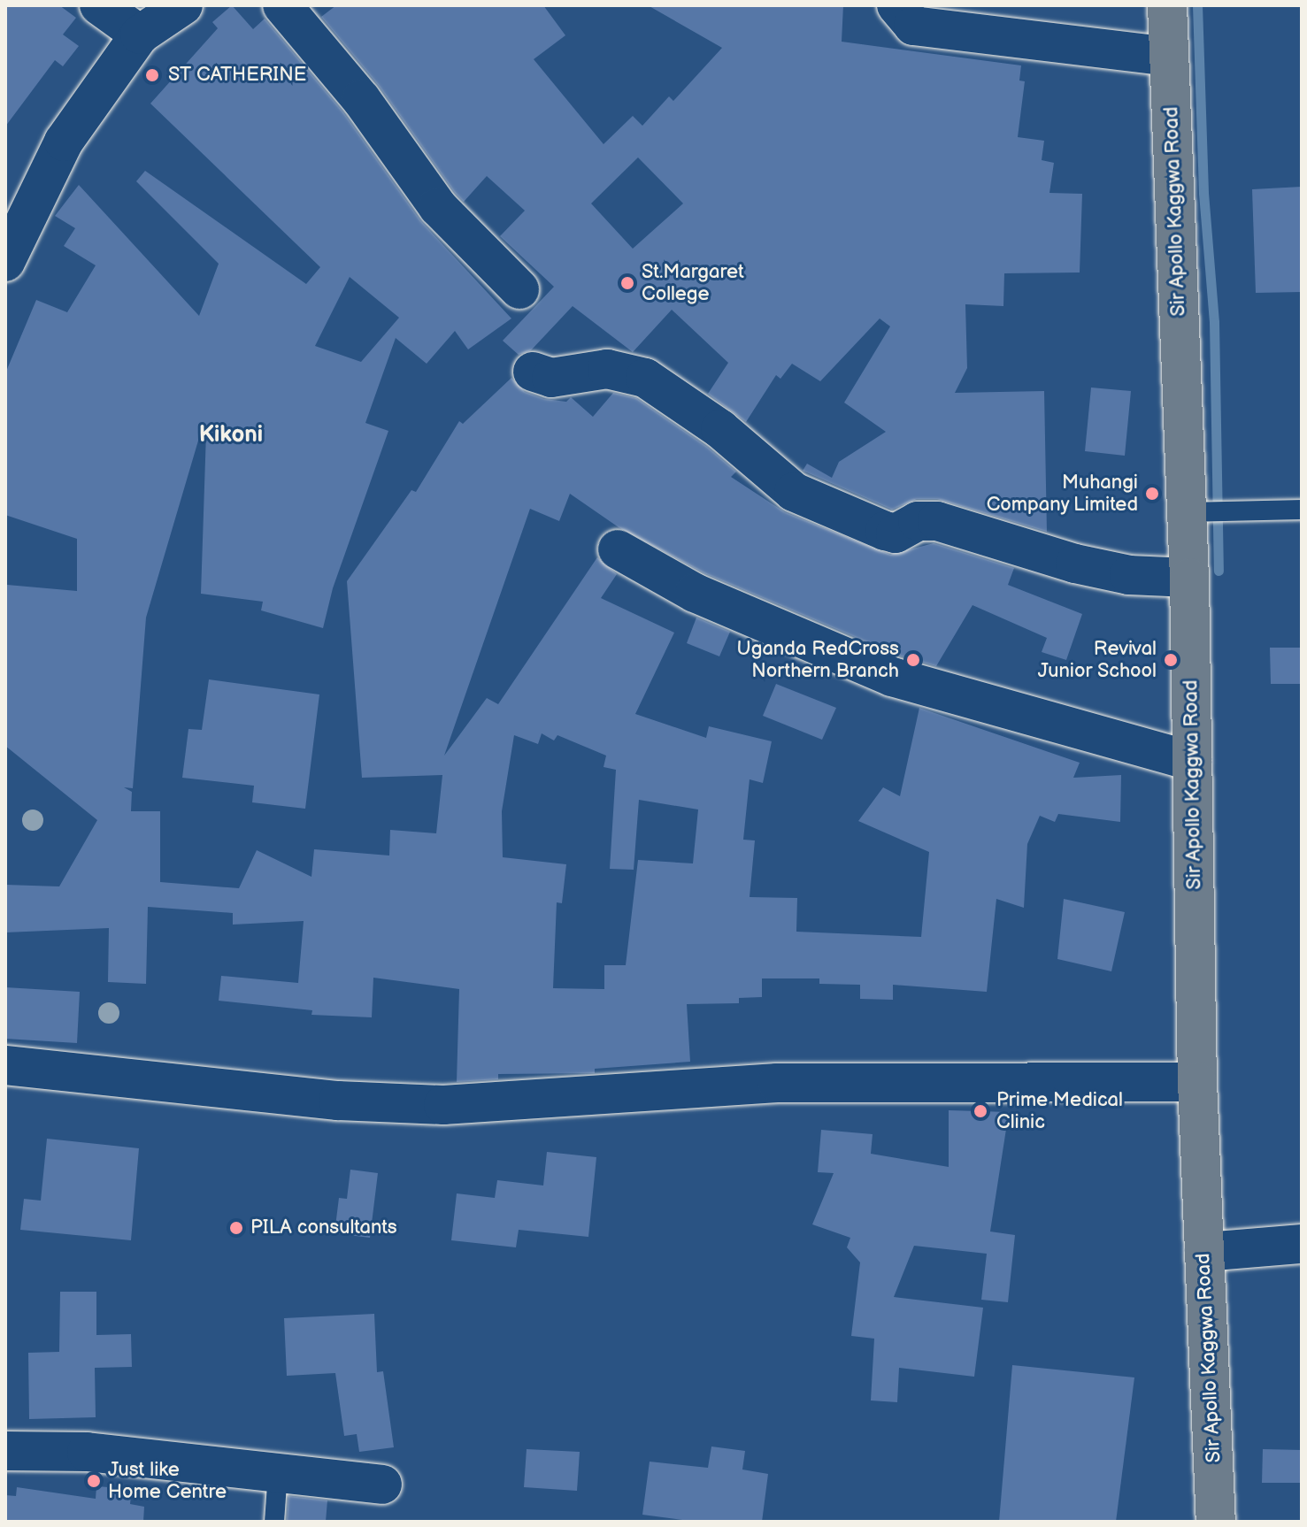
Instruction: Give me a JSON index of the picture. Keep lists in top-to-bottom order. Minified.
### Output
{"streets":{"main road":["Sir Apollo Kaggwa Road"]},"districts":["Kikoni"],"places":["ST CATHERINE","St.Margaret College","Muhangi Company Limited","Uganda RedCross Northern Branch","Revival Junior School","Prime Medical Clinic","PILA consultants","Just like Home Centre"]}
